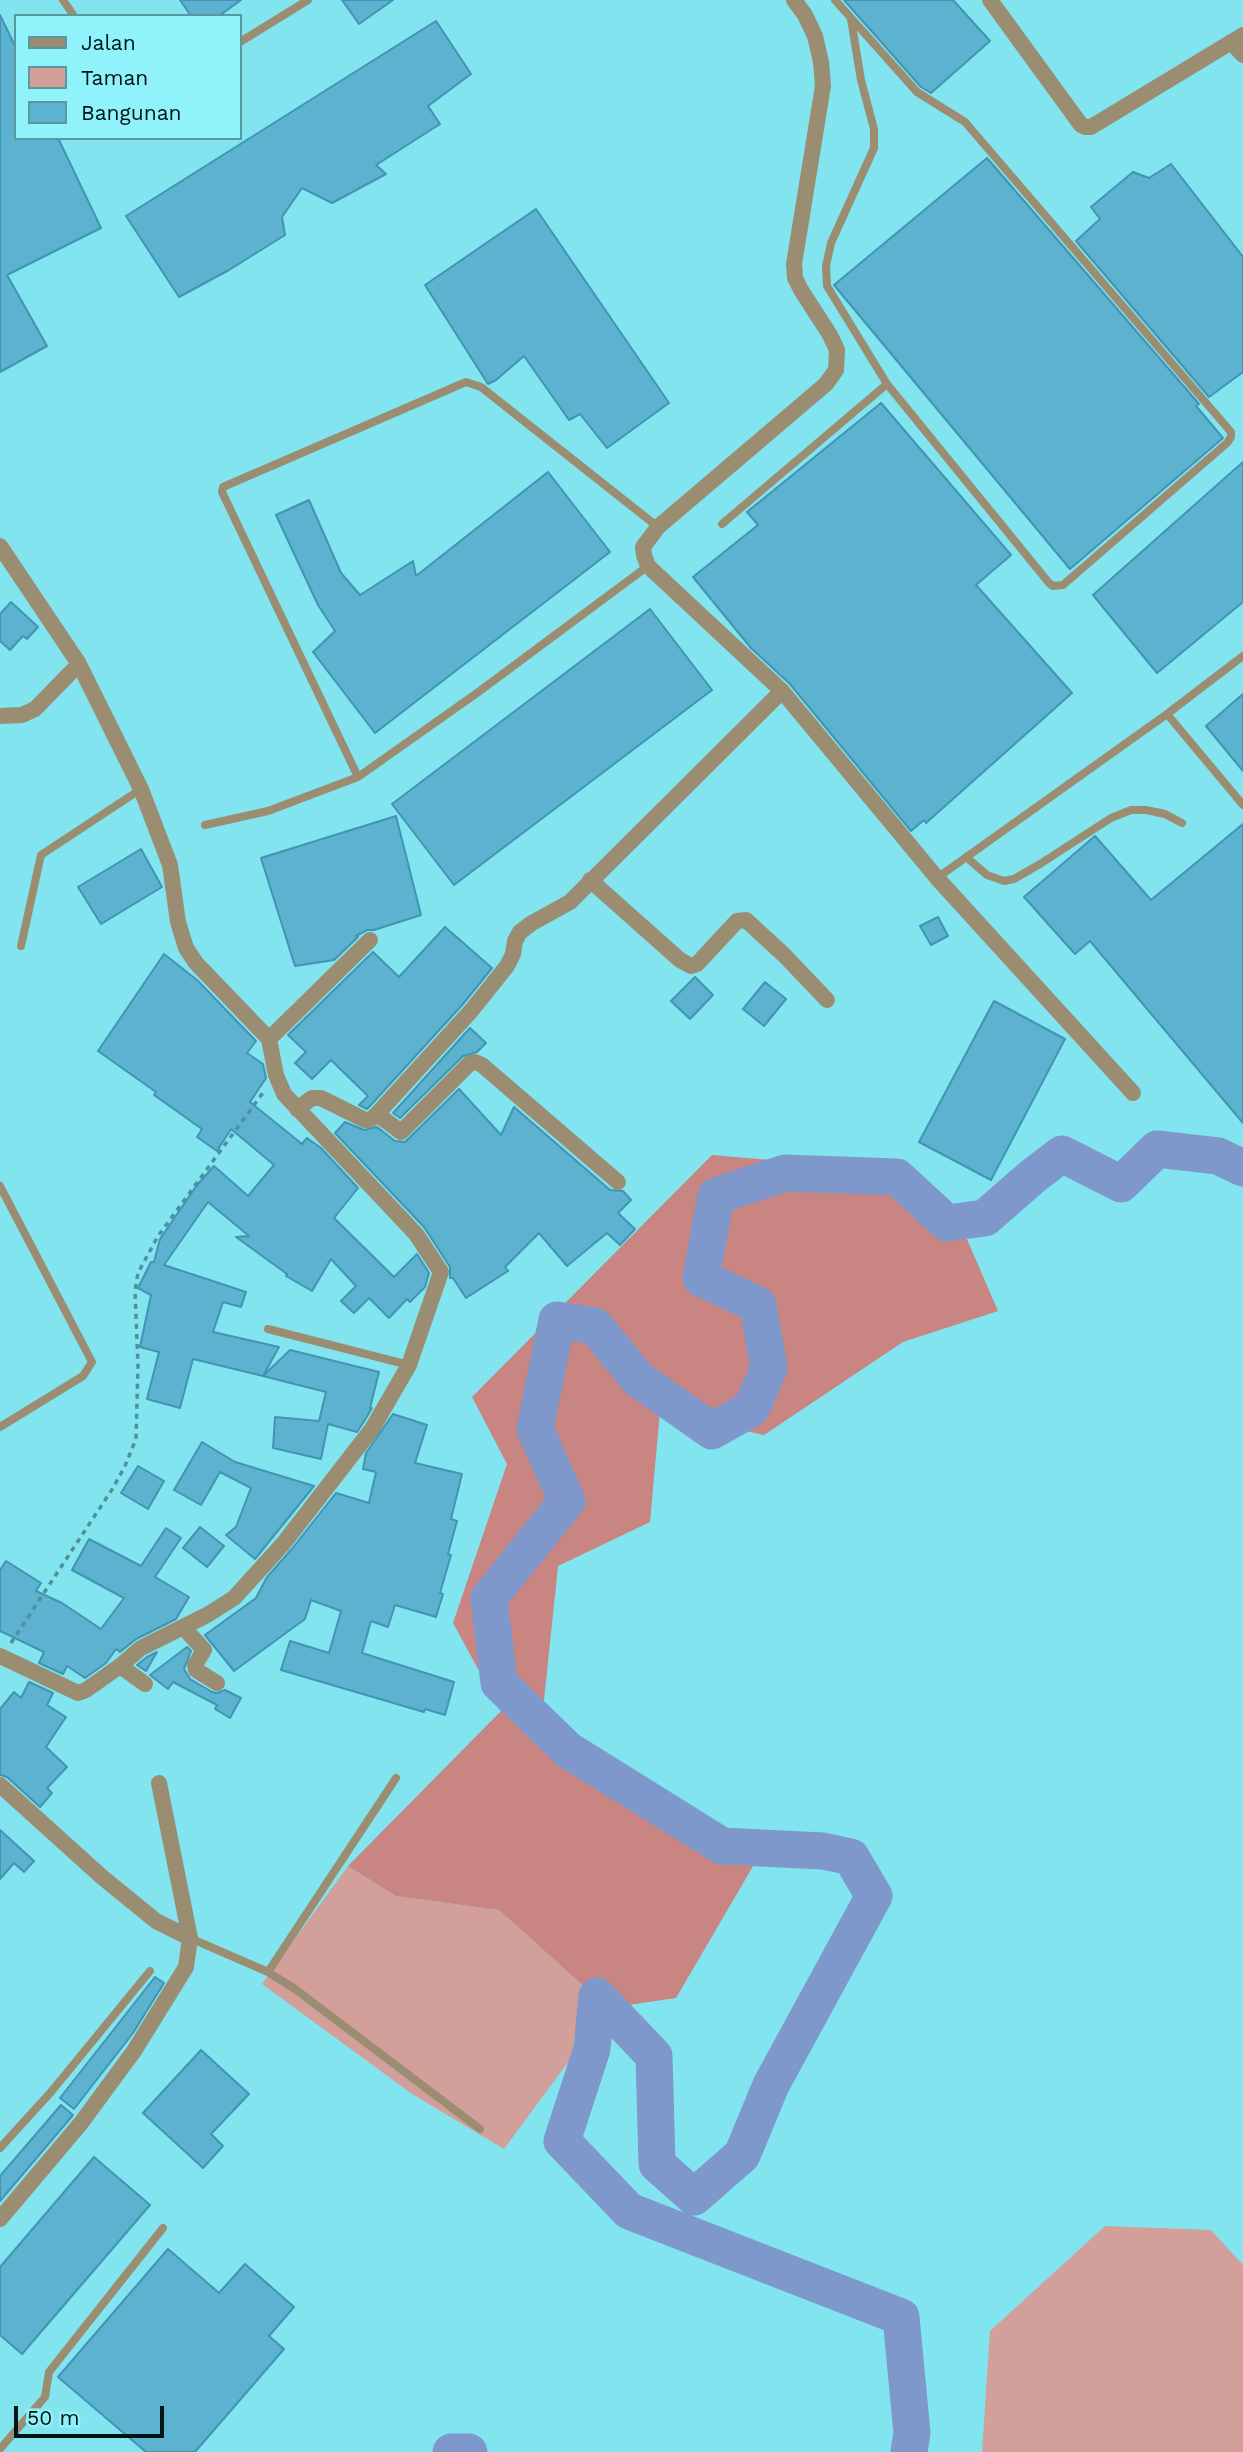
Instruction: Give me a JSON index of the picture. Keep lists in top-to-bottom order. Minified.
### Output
{"legend":["Jalan","Taman","Bangunan"],"scale_bar":"50 m"}
